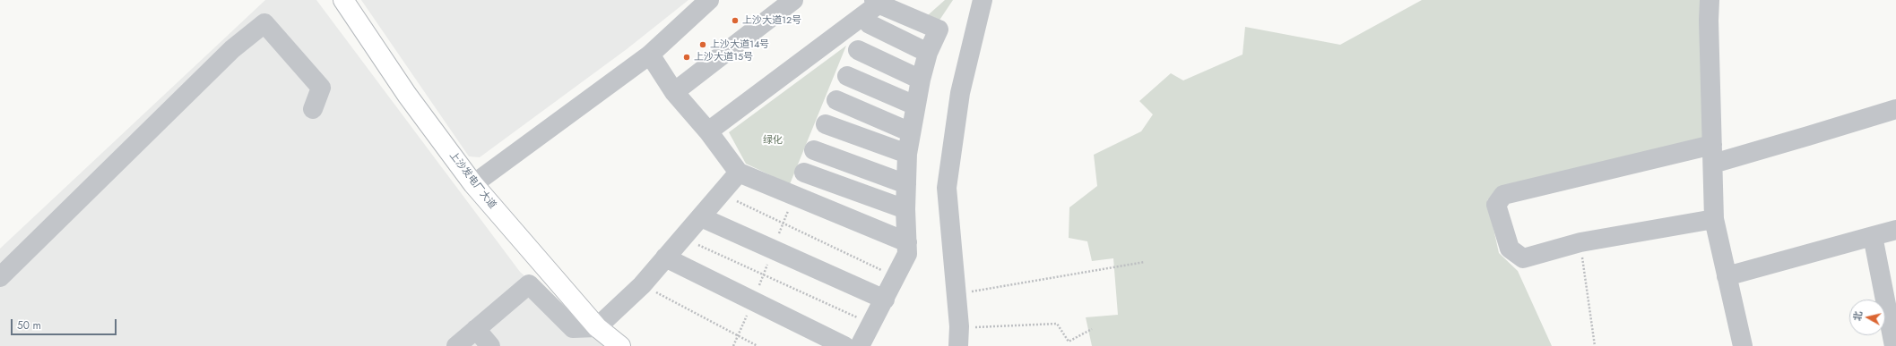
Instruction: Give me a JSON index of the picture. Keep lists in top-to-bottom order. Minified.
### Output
{"streets":{"main road":["上沙发电厂大道"]},"parks":["绿化"],"places":["上沙大道12号","上沙大道14号","上沙大道15号"],"scale_bar":"50 m","north":"left"}
